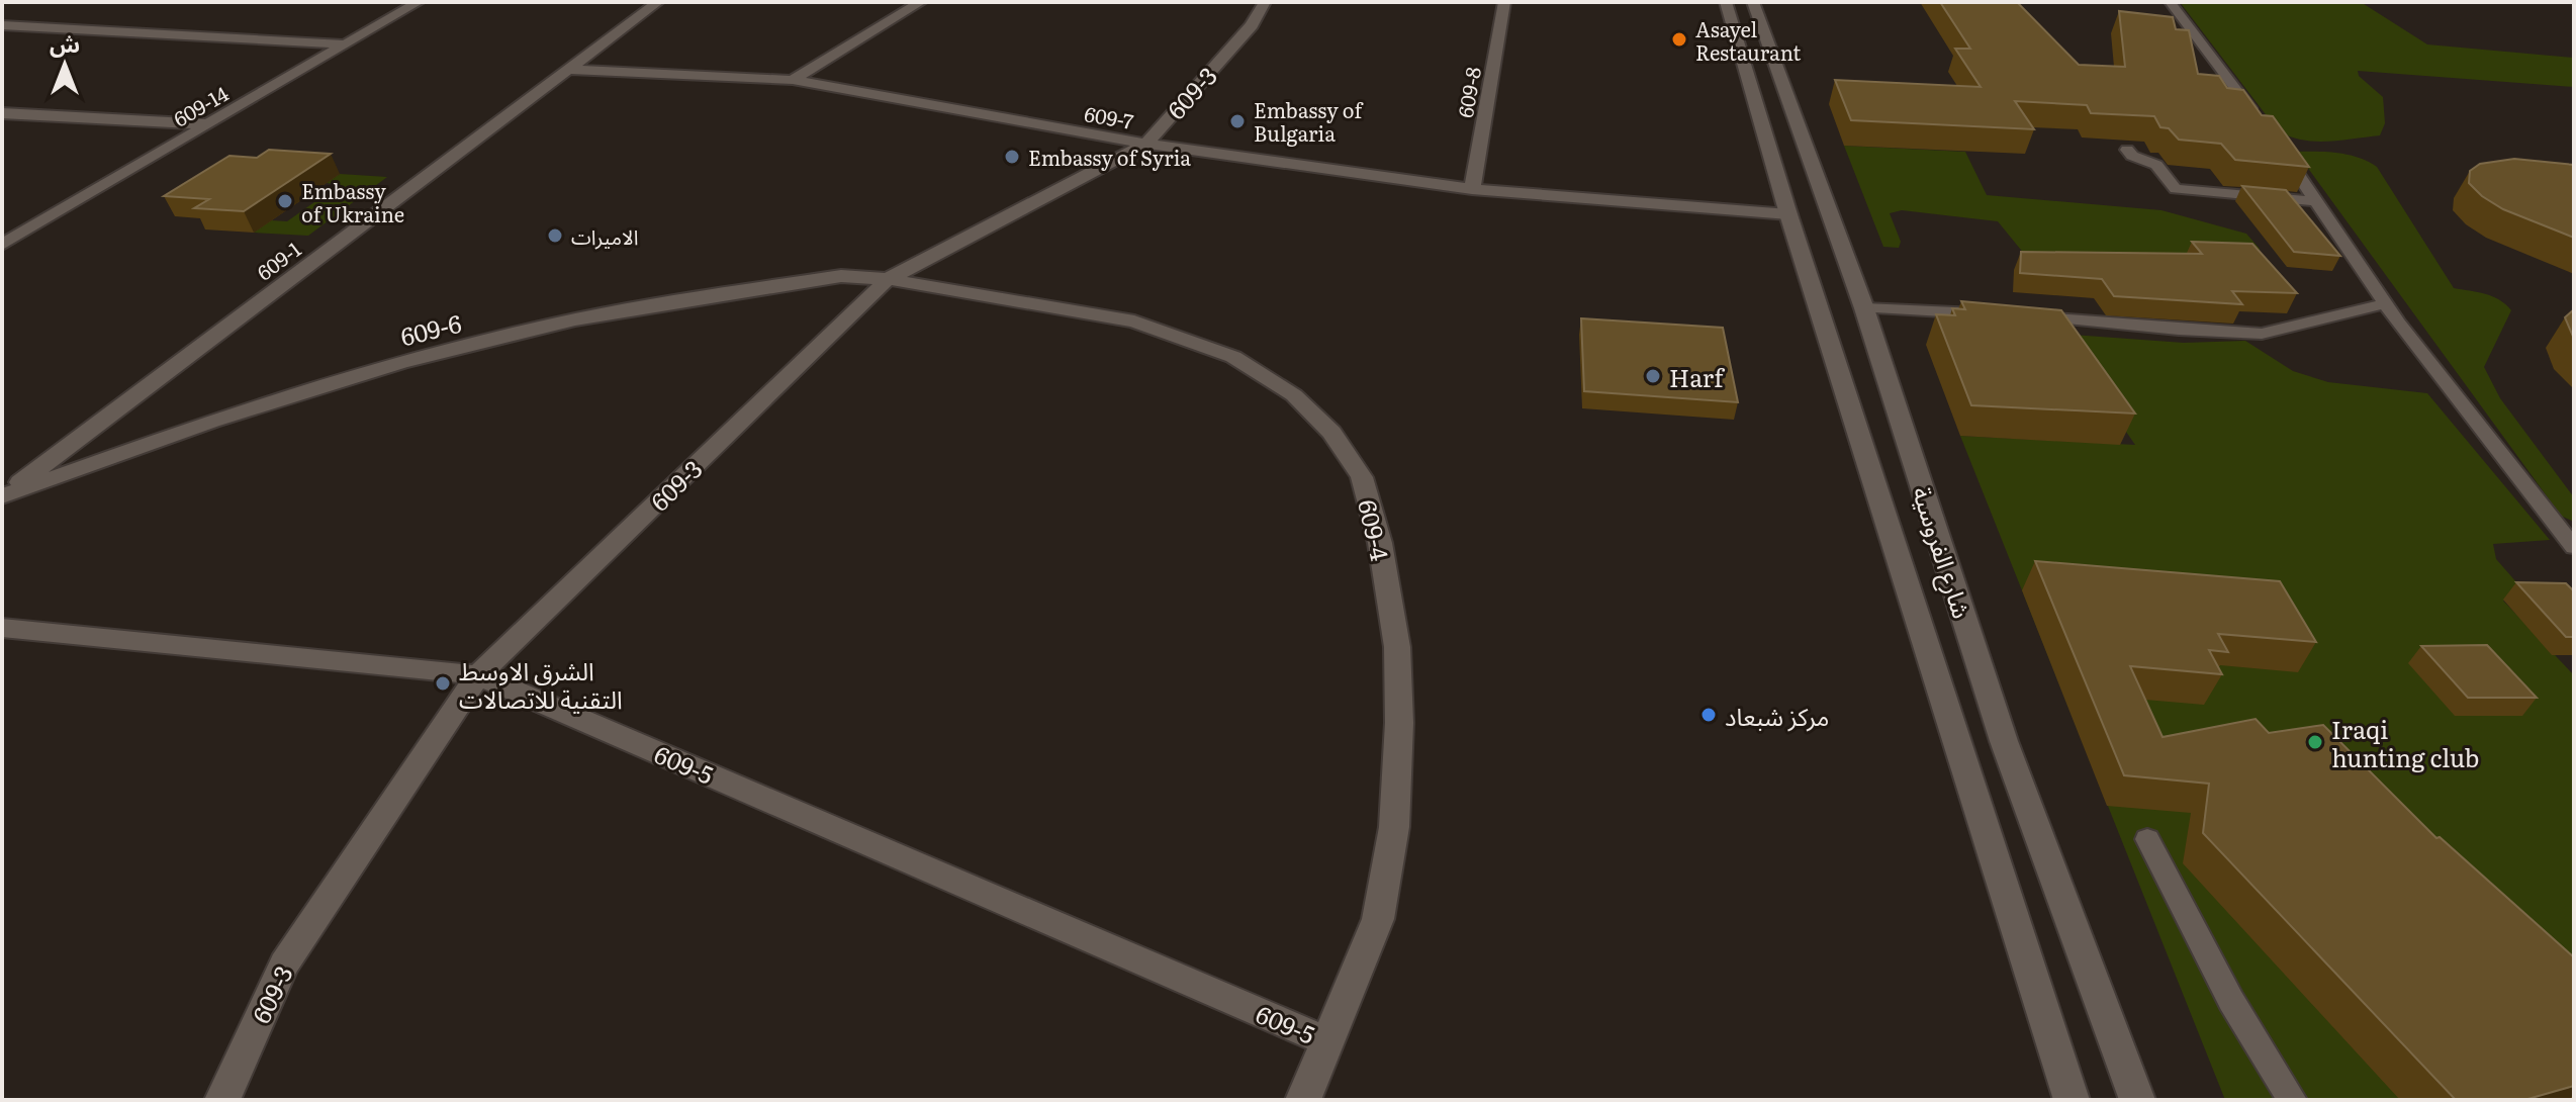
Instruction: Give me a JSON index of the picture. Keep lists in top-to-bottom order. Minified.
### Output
{"streets":{"street":["609-3","609-8","609-14","609-7","609-1","609-6","609-4","شارع الفروسية","609-5"]},"crossings":[["609-3","609-7"],["609-3","609-6"],["609-3","609-4"],["609-3","609-5"],["609-8","609-7"],["609-7","609-1"],["609-7","شارع الفروسية"],["609-1","609-6"],["609-6","609-4"],["609-4","609-5"]],"places":["Asayel Restaurant","Embassy of Bulgaria","Embassy of Syria","Embassy of Ukraine","الاميرات","Harf","الشرق الاوسط التقنية للاتصالات","مركز شبعاد","Iraqi hunting club"],"north":"top"}
